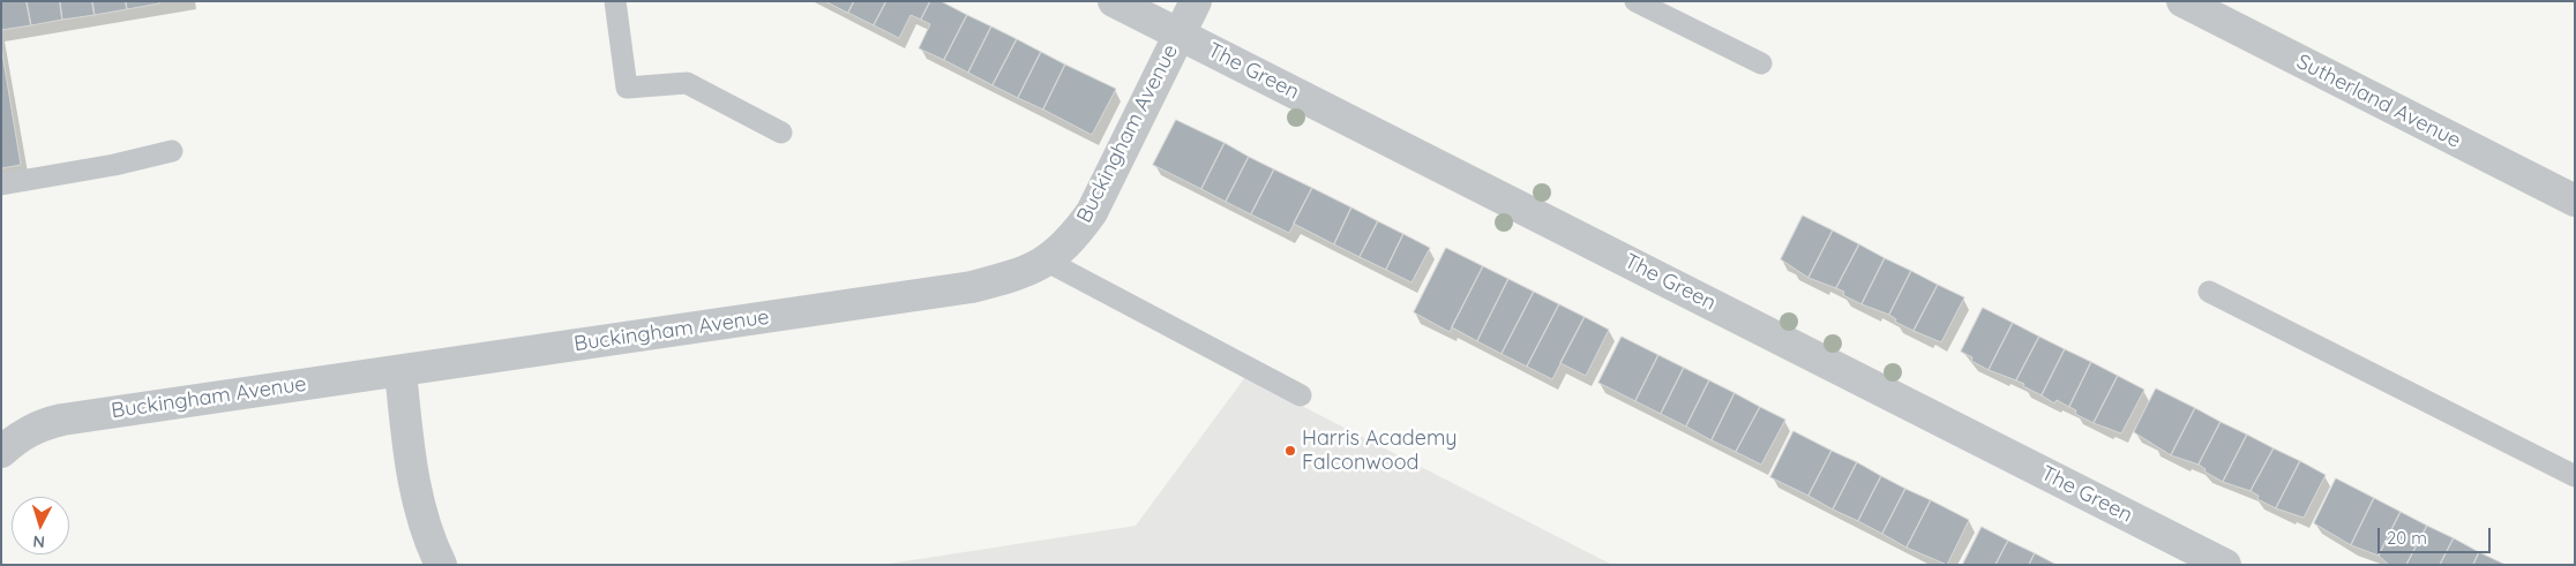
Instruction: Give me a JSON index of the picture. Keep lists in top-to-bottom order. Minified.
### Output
{"streets":{"street":["The Green","Sutherland Avenue","Buckingham Avenue"]},"crossings":[["The Green","Buckingham Avenue"]],"places":["Harris Academy Falconwood"],"scale_bar":"20 m","north":"bottom"}
